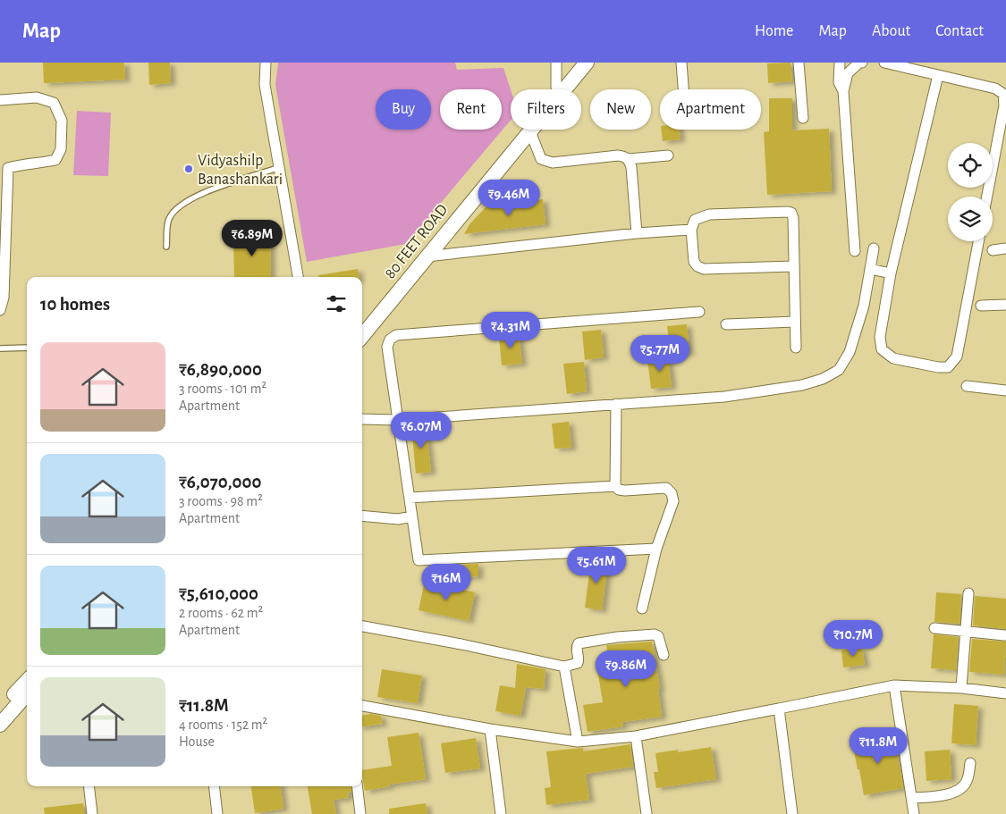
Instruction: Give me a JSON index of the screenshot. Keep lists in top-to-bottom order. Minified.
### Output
{"streets":{"main road":["80 FEET ROAD"]},"places":["Vidyashilp Banashankari"],"page":{"header":"Map","nav":["Home","Map","About","Contact"],"chip":["Buy","Rent","Filters","New","Apartment"],"price":["₹9.46M","₹6.89M","₹4.31M","₹5.77M","₹6.07M","₹5.61M","₹16M","₹10.7M","₹9.86M","₹11.8M"],"heading":"10 homes","list":[{"name":"₹6,890,000","note":"3 rooms · 101 m² · Apartment"},{"name":"₹6,070,000","note":"3 rooms · 98 m² · Apartment"},{"name":"₹5,610,000","note":"2 rooms · 62 m² · Apartment"},{"name":"₹11.8M","note":"4 rooms · 152 m² · House"}]}}
